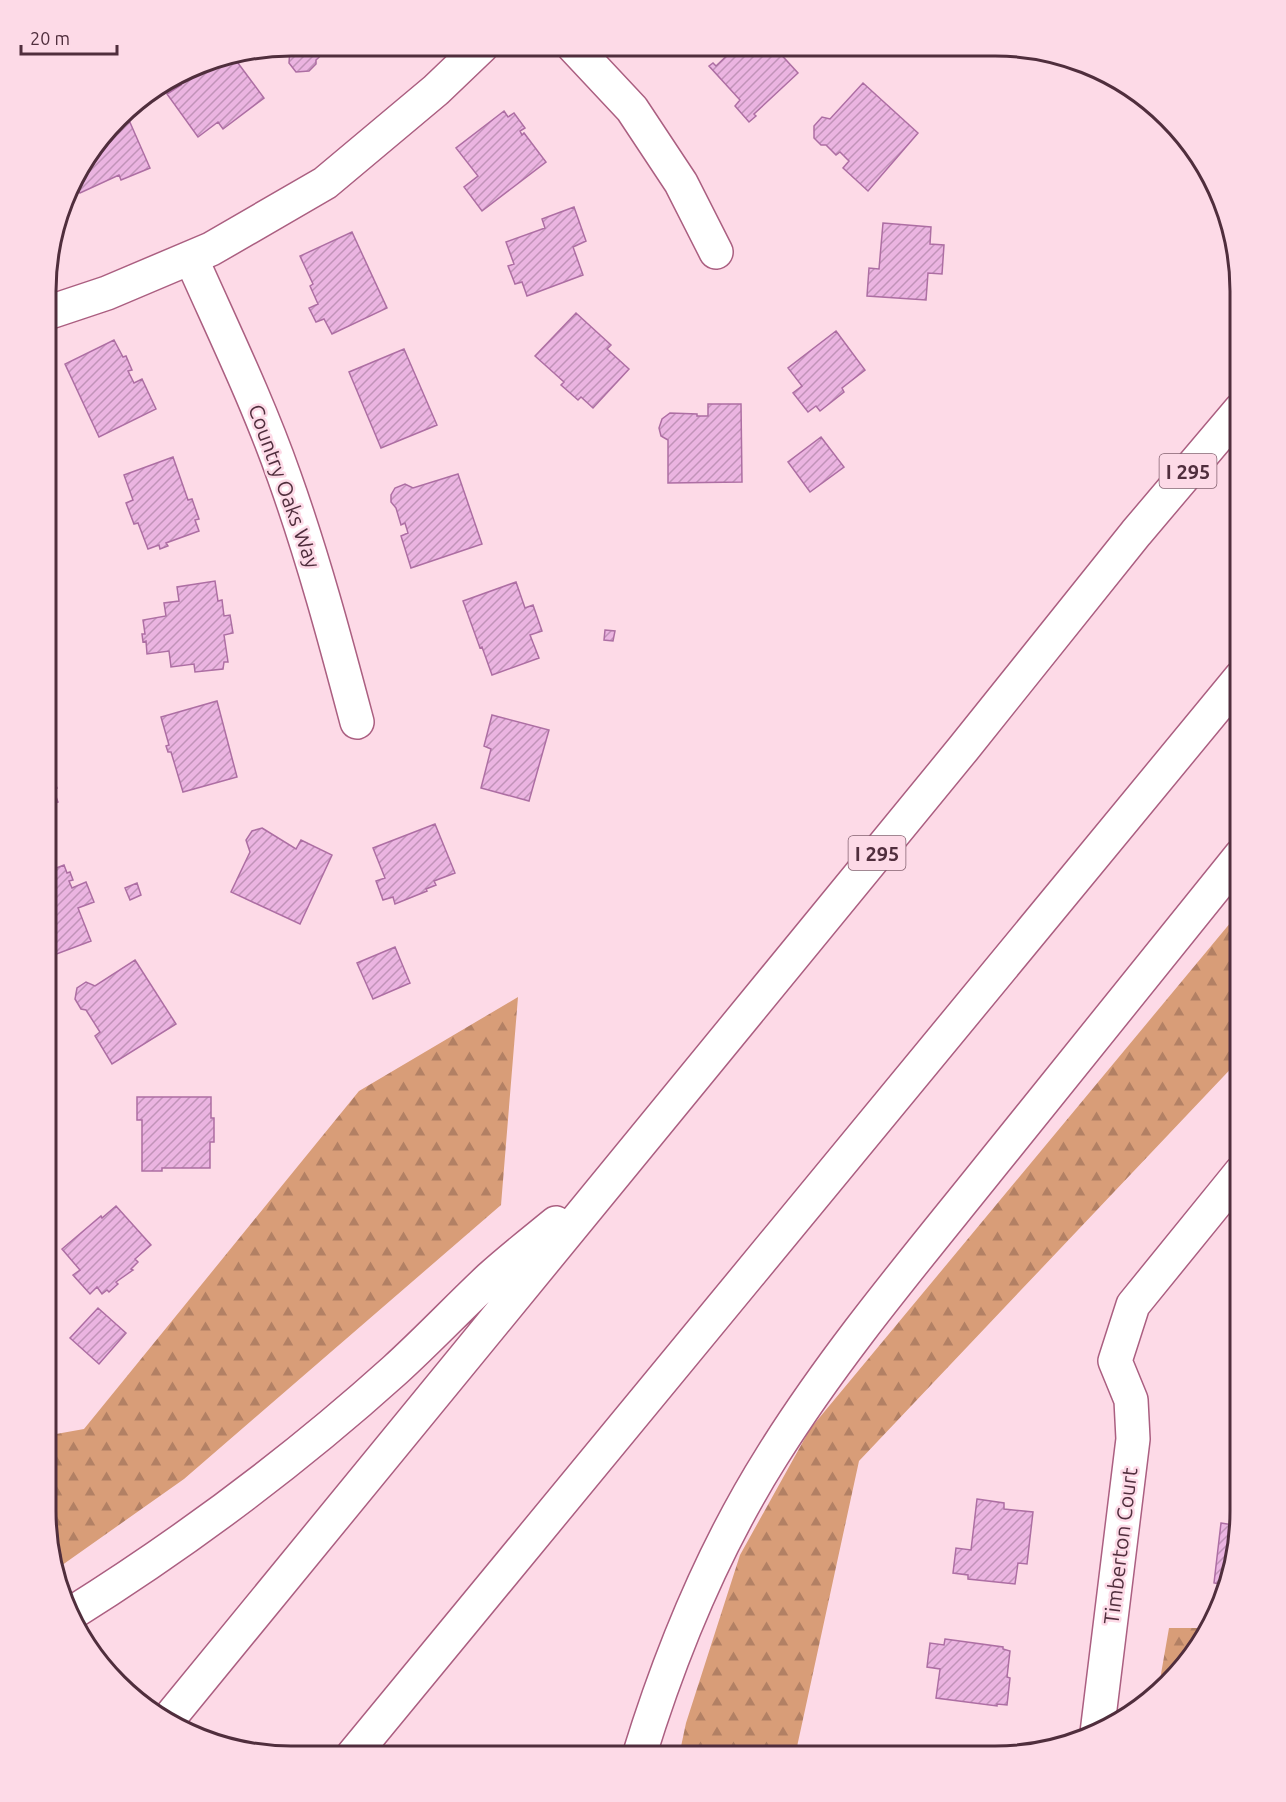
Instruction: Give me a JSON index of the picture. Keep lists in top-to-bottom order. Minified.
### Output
{"streets":{"main road":["I 295","Country Oaks Way","Timberton Court"]},"scale_bar":"20 m"}
